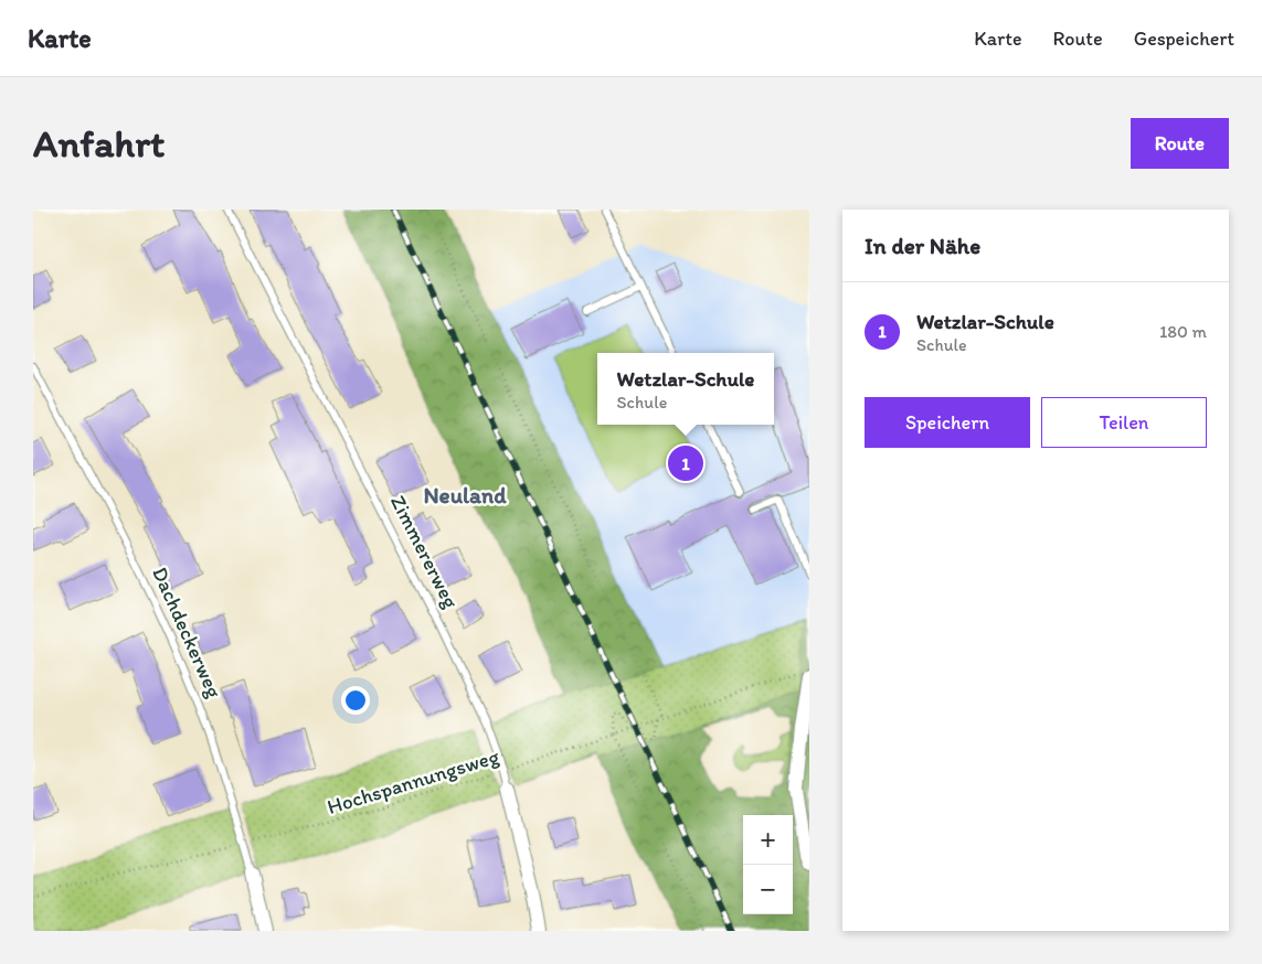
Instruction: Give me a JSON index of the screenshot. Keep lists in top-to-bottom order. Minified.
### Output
{"streets":{"street":["Zimmererweg","Dachdeckerweg"],"path":["Hochspannungsweg"]},"crossings":[["Zimmererweg","Hochspannungsweg"],["Dachdeckerweg","Hochspannungsweg"]],"districts":["Neuland"],"page":{"header":"Karte","nav":["Karte","Route","Gespeichert"],"buttons":["Route",["Speichern","Teilen"]],"title":"Anfahrt","heading":"In der Nähe","list":[{"mark":"1","name":"Wetzlar-Schule","note":"Schule","value":"180 m"}],"popup":["Wetzlar-Schule","Schule"],"pins":"1","map_buttons":["+","−"]}}
